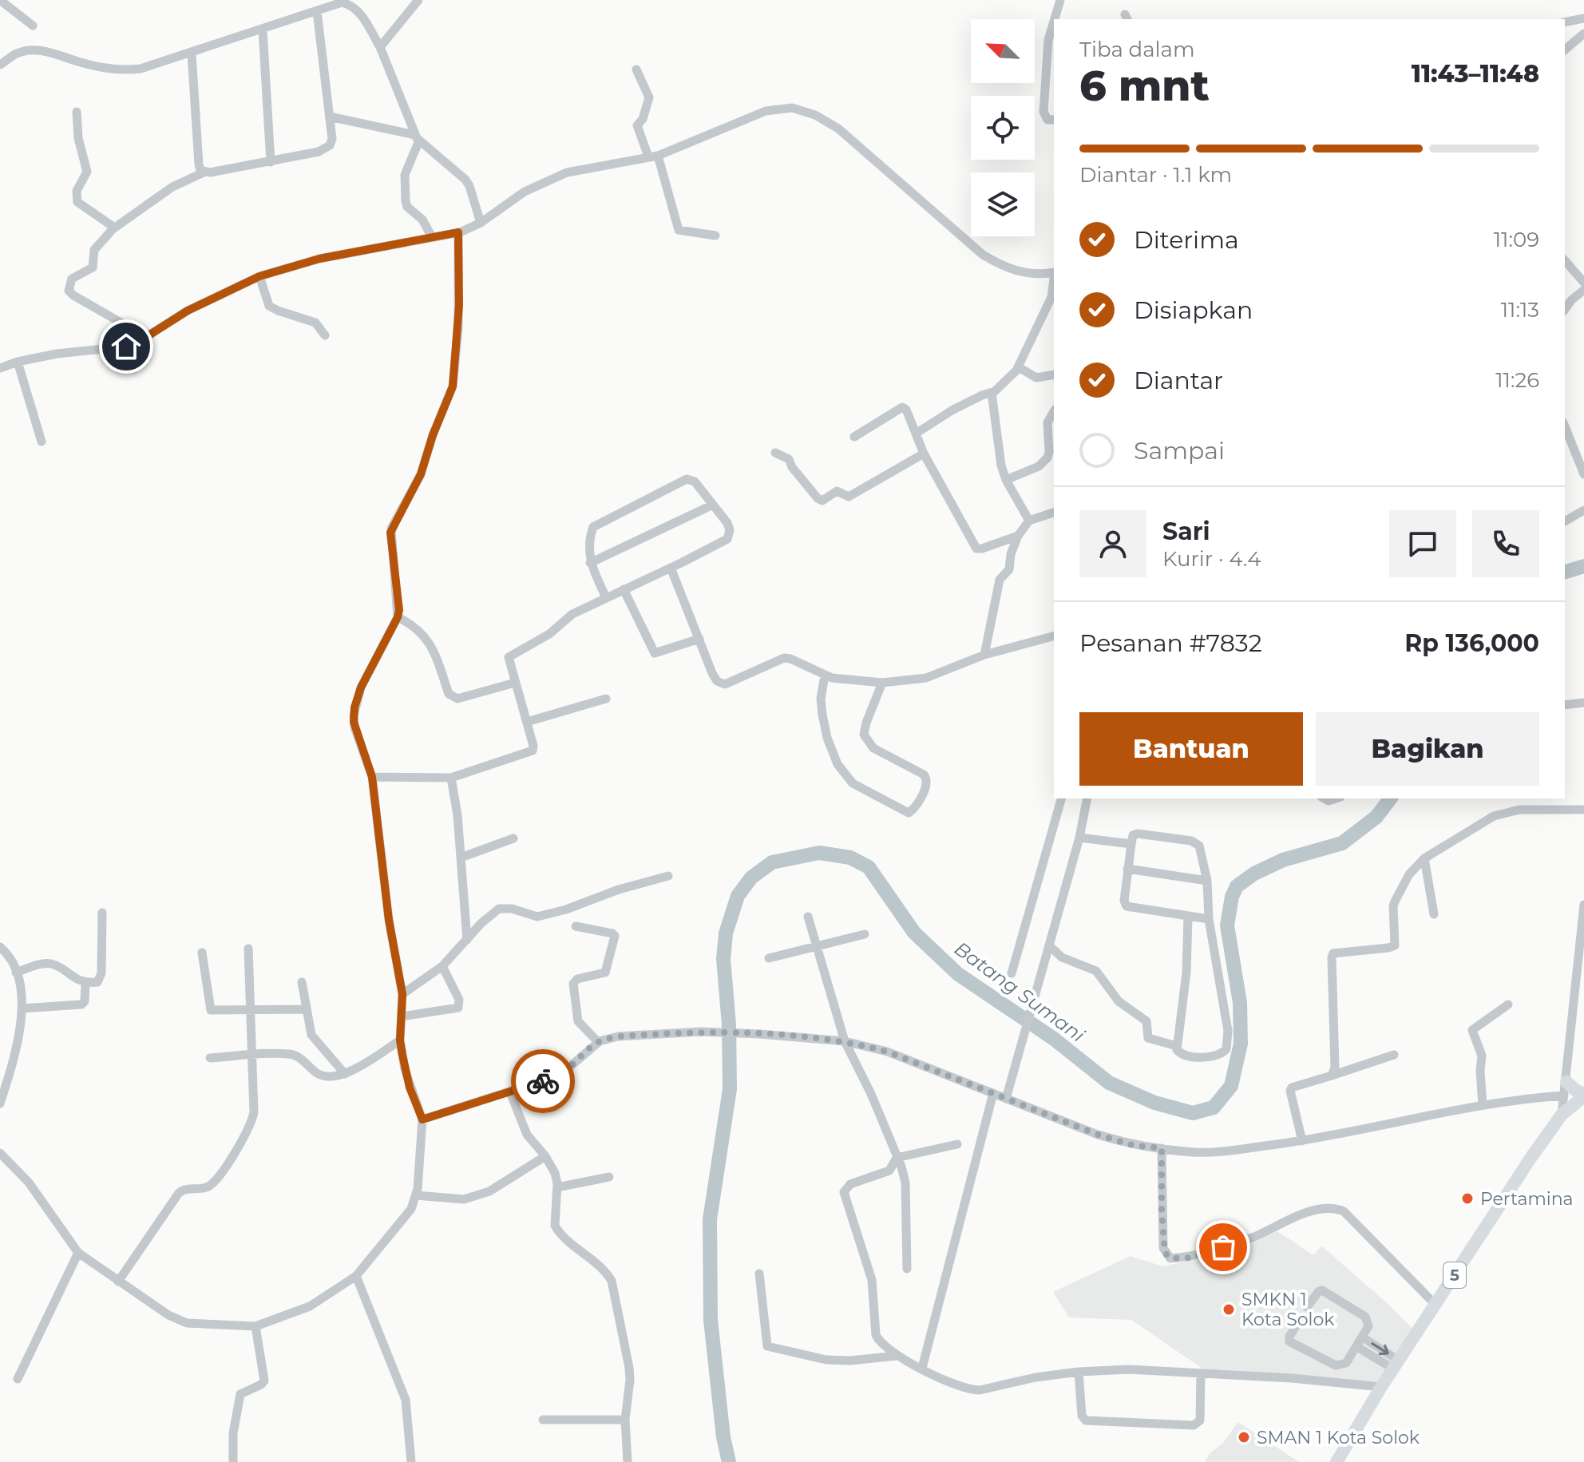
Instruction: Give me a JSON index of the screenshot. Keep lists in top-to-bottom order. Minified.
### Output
{"streets":{"highway":["5"]},"water":["Batang Sumani"],"places":["Pertamina","SMKN 1 Kota Solok","SMAN 1 Kota Solok"],"north":"top left","page":{"heading":["6 mnt","Tiba dalam","11:43–11:48"],"panel":["Sari","Kurir · 4.4","Pesanan #7832","Rp 136,000"],"bar":"Diantar · 1.1 km","list":[["Diterima","11:09"],["Disiapkan","11:13"],["Diantar","11:26"],"Sampai"],"buttons":["Bantuan","Bagikan"]}}
